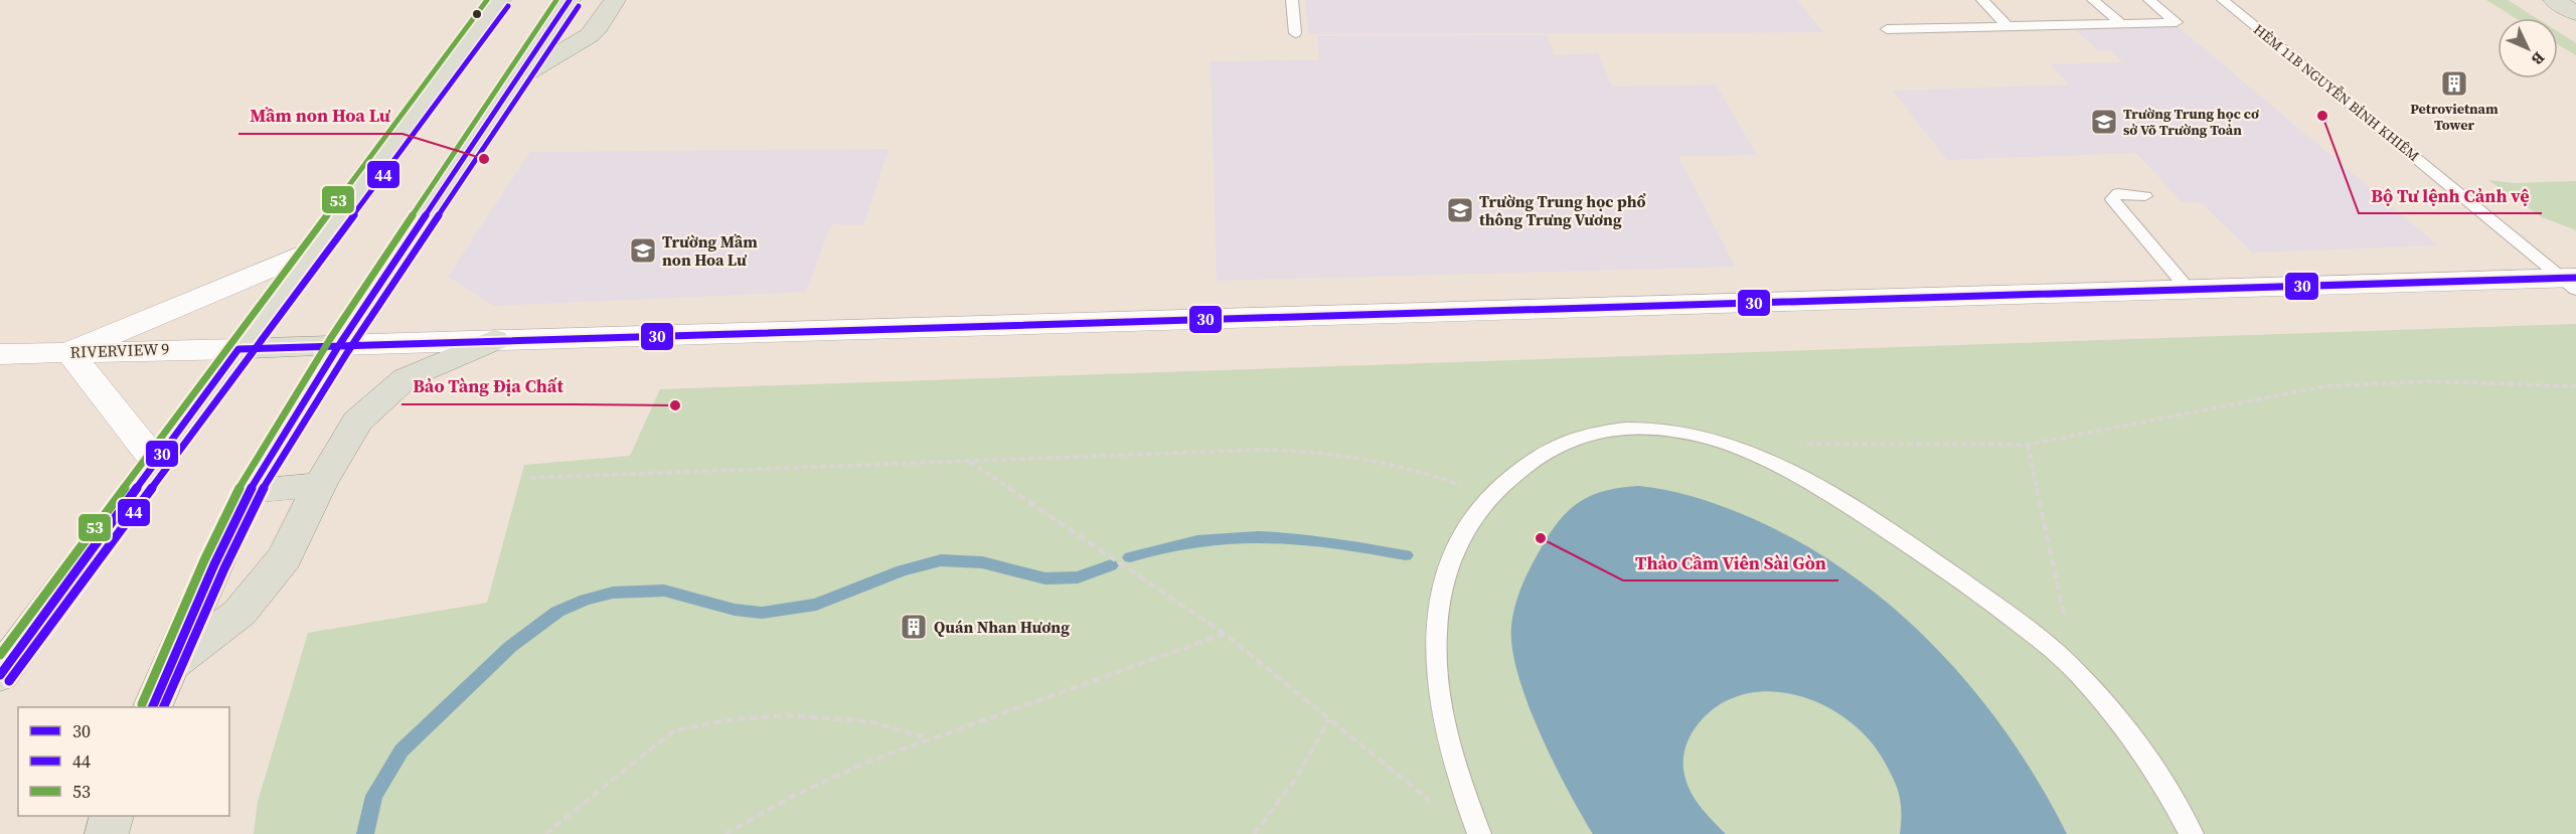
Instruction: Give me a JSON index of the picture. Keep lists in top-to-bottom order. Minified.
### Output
{"streets":{"main road":["RIVERVIEW 9"],"lane":["HẺM 11B NGUYỄN BỈNH KHIÊM"]},"places":{"building":["Petrovietnam Tower","Quán Nhan Hương"],"other":["Bộ Tư lệnh Cảnh vệ","Mầm non Hoa Lư","Bảo Tàng Địa Chất","Thảo Cầm Viên Sài Gòn"],"school or university":["Trường Trung học cơ sở Võ Trường Toản","Trường Trung học phổ thông Trưng Vương","Trường Mầm non Hoa Lư"]},"lines":["transit line 30","transit line 53","transit line 44"],"legend":["30","44","53"],"north":"bottom right"}
